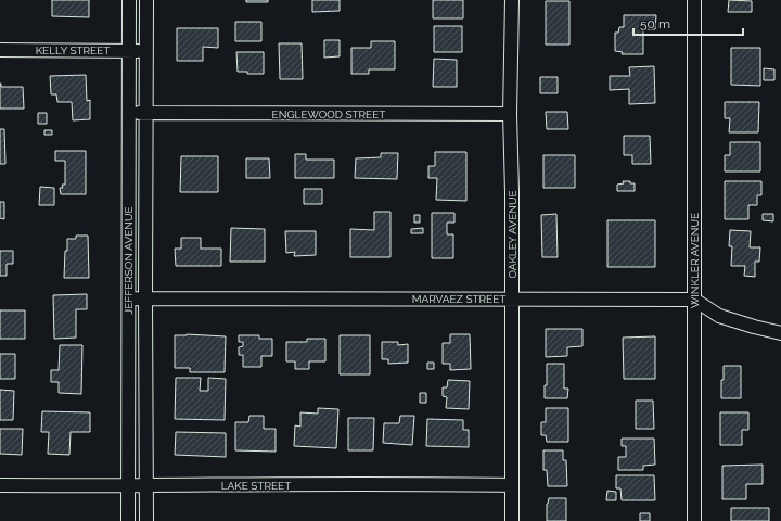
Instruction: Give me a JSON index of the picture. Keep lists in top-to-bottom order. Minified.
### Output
{"streets":{"street":["KELLY STREET","ENGLEWOOD STREET","OAKLEY AVENUE","JEFFERSON AVENUE","WINKLER AVENUE","MARVAEZ STREET","LAKE STREET"]},"crossings":[["KELLY STREET","JEFFERSON AVENUE"],["ENGLEWOOD STREET","OAKLEY AVENUE"],["ENGLEWOOD STREET","JEFFERSON AVENUE"],["OAKLEY AVENUE","MARVAEZ STREET"],["OAKLEY AVENUE","LAKE STREET"],["JEFFERSON AVENUE","MARVAEZ STREET"],["JEFFERSON AVENUE","LAKE STREET"],["WINKLER AVENUE","MARVAEZ STREET"]],"scale_bar":"50 m"}
